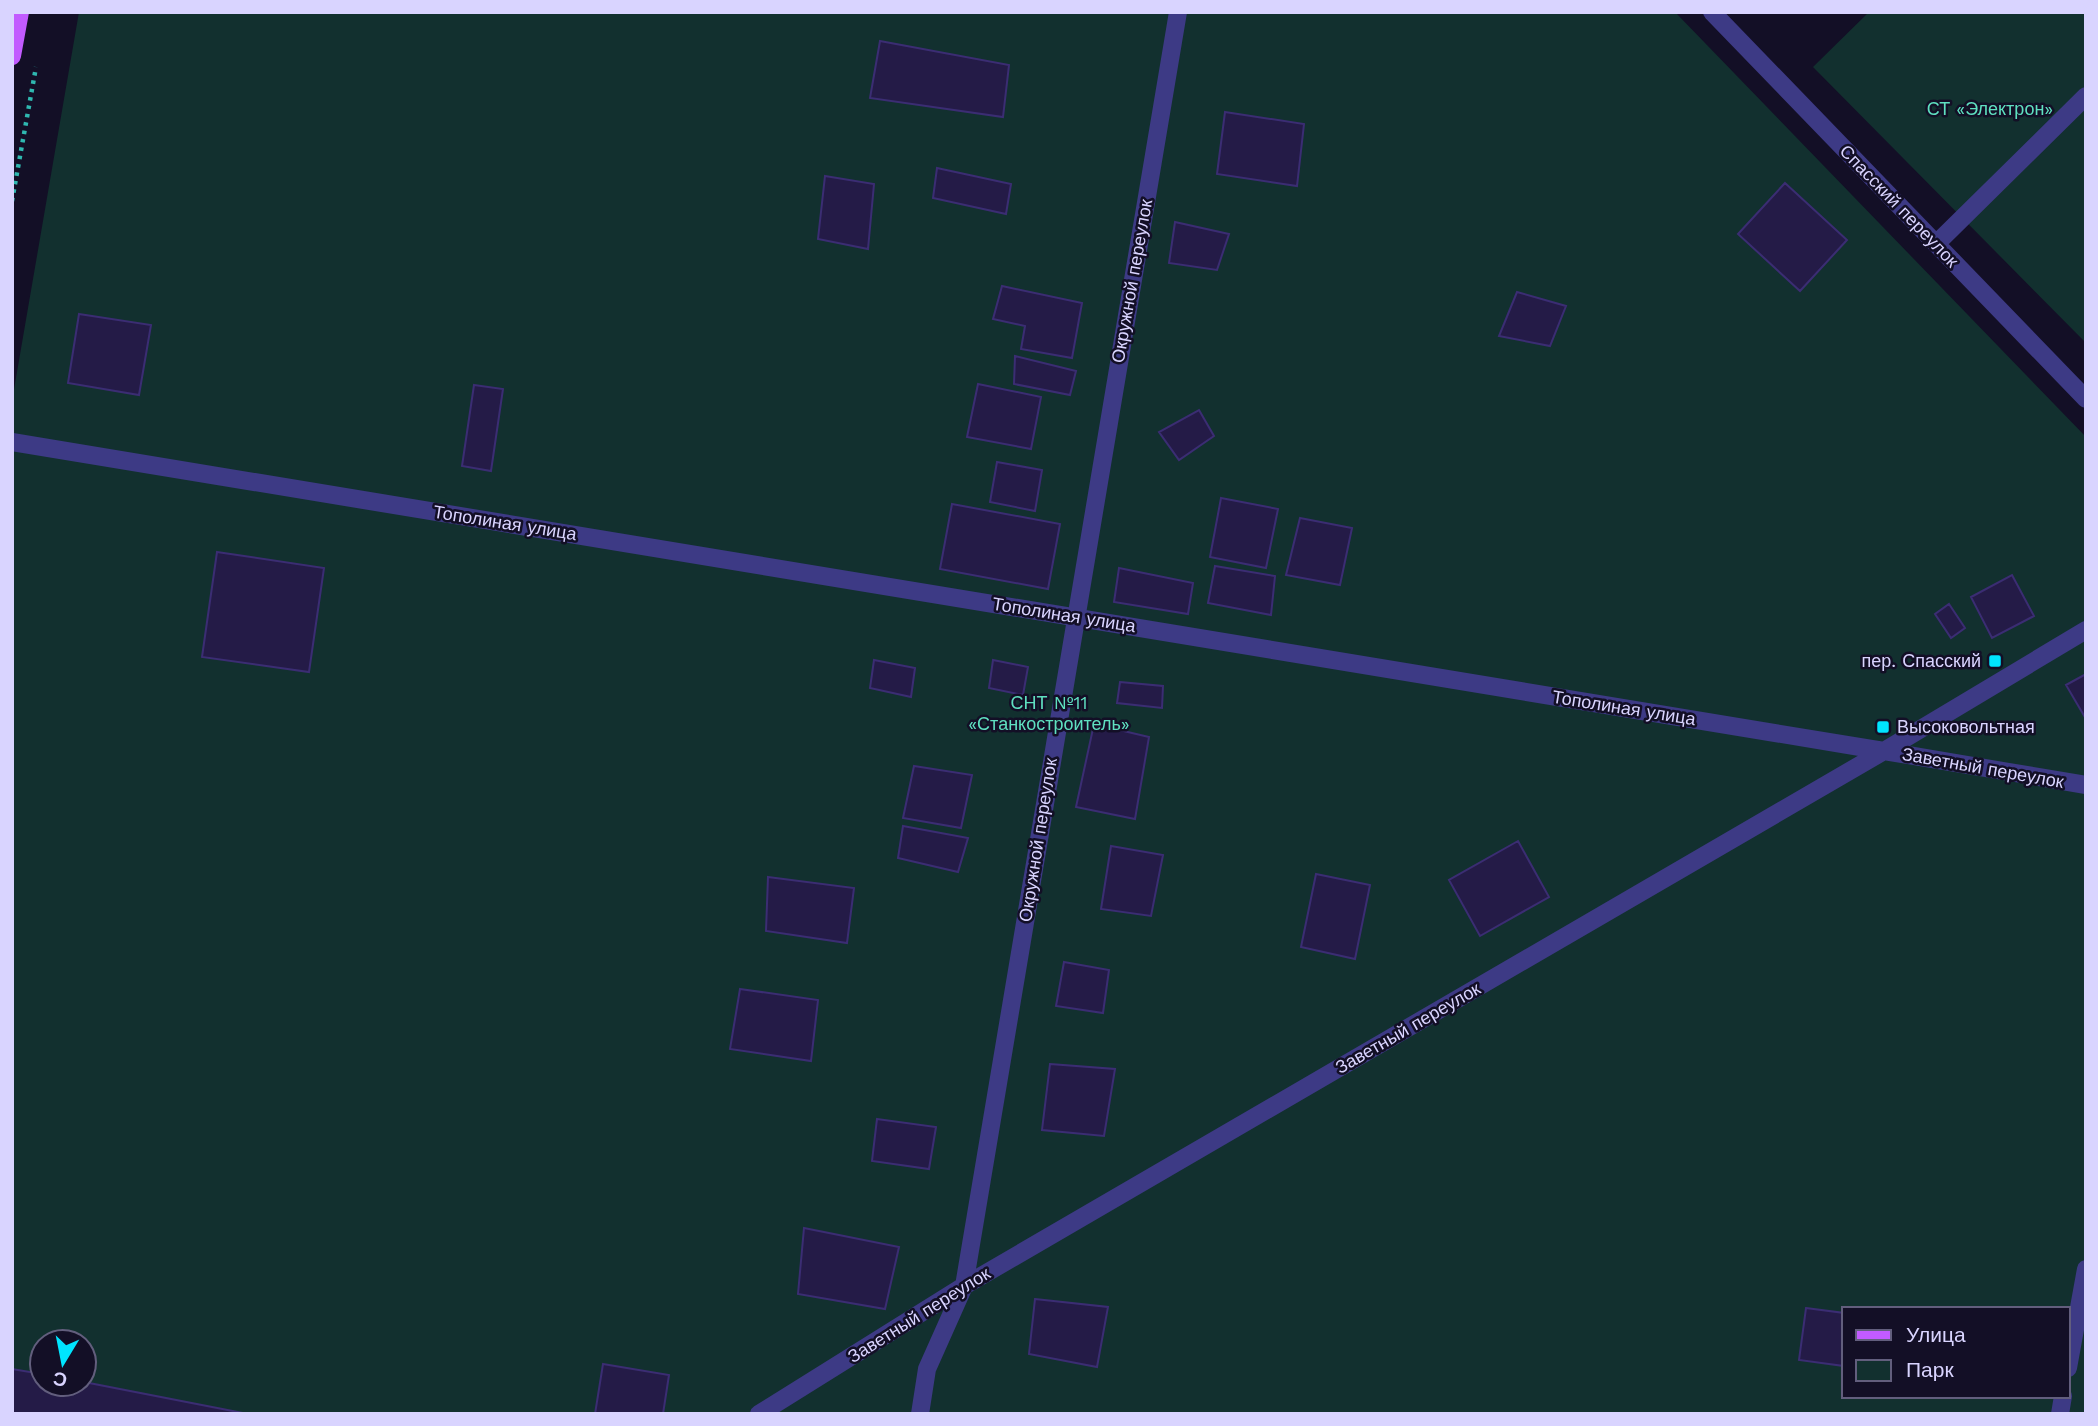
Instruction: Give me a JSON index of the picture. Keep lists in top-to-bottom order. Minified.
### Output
{"streets":{"street":["Спасский переулок","Окружной переулок","Тополиная улица","Заветный переулок"]},"crossings":[["Окружной переулок","Тополиная улица"],["Окружной переулок","Заветный переулок"],["Тополиная улица","Заветный переулок"]],"parks":["СТ «Электрон»","СНТ №11 «Станкостроитель»"],"places":{"transit":["пер. Спасский","Высоковольтная"]},"legend":["Улица","Парк"],"north":"bottom"}
